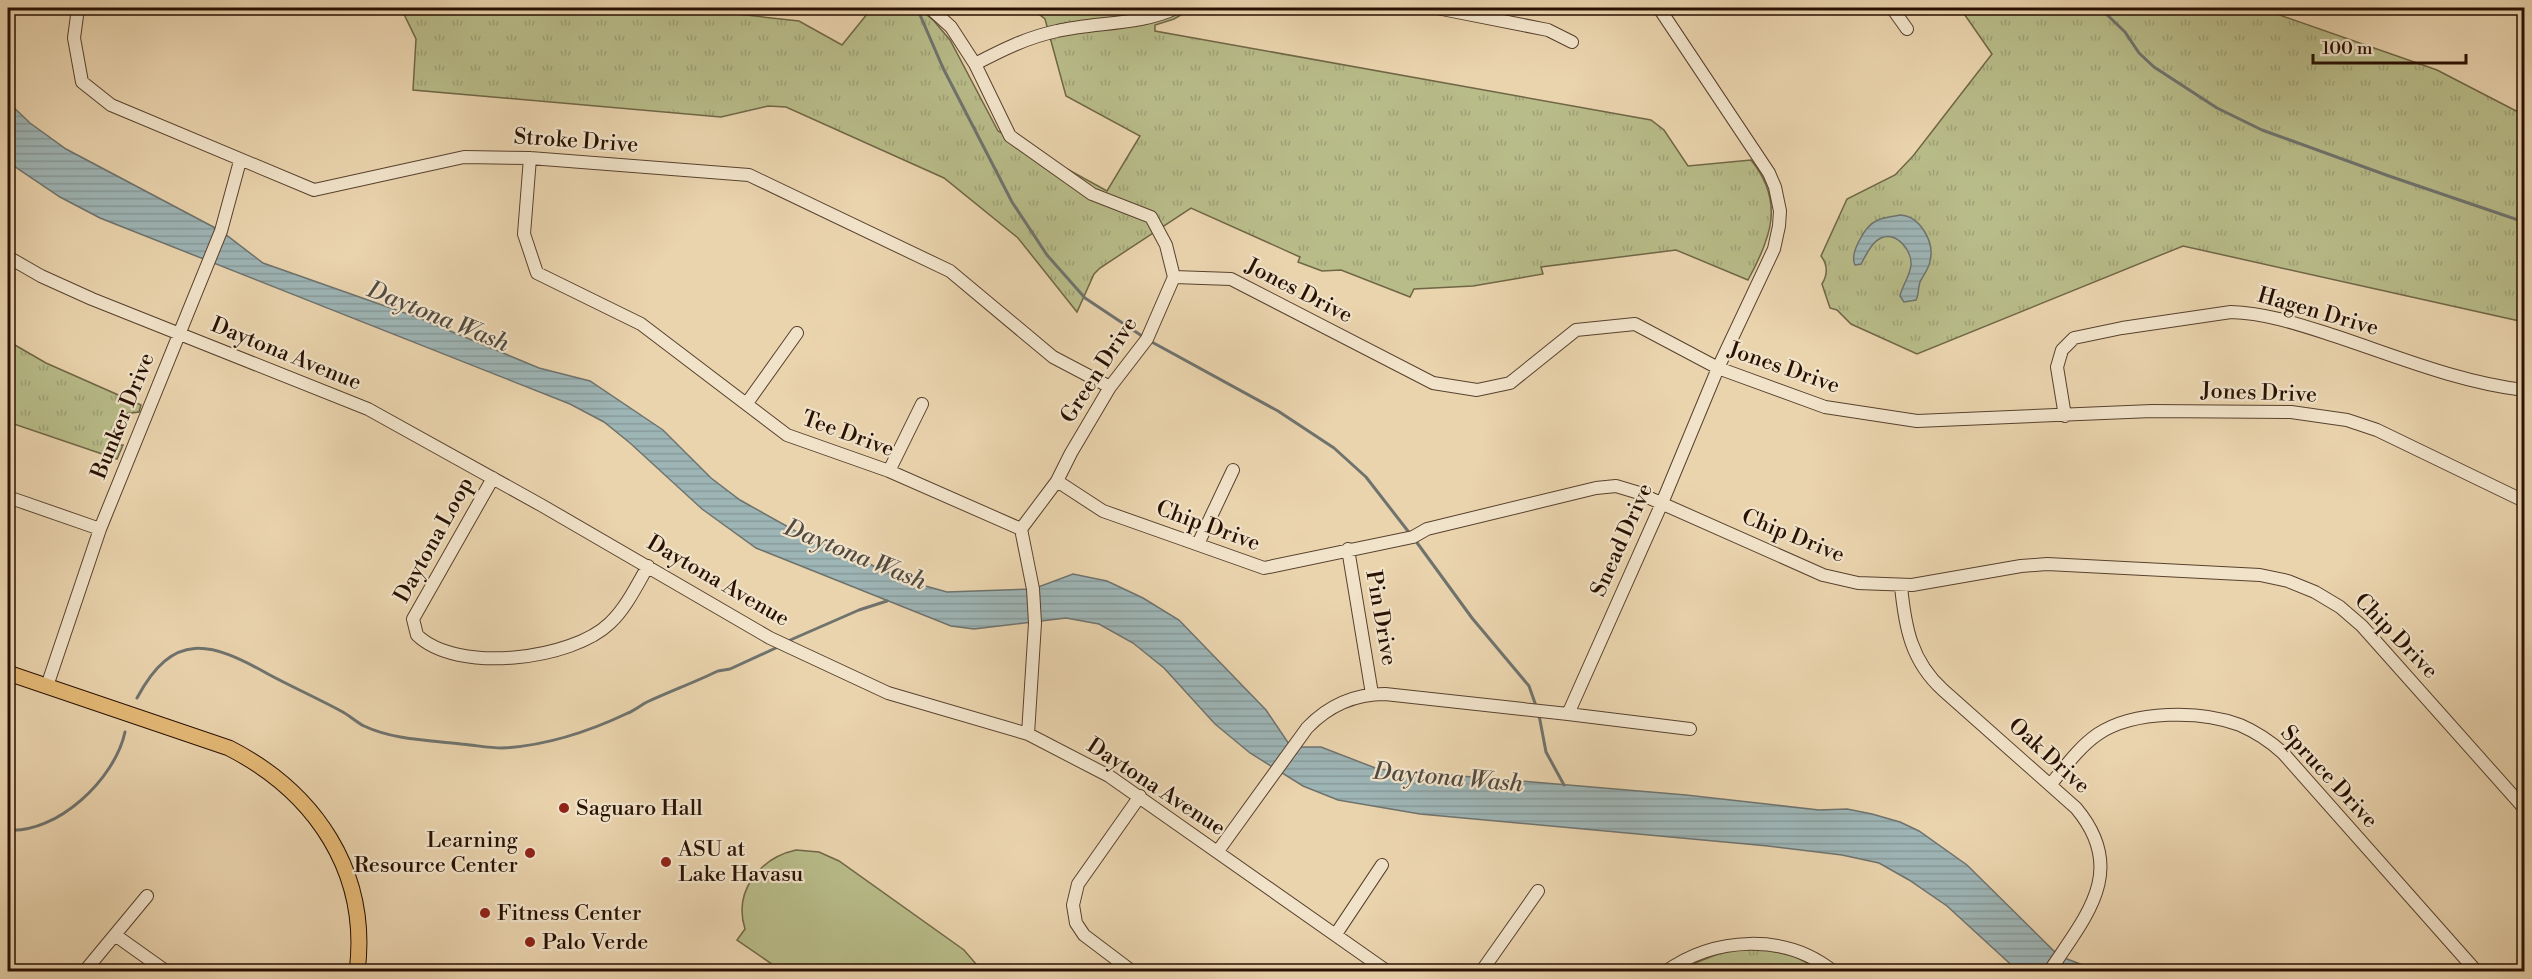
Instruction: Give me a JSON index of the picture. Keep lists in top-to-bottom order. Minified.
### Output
{"streets":{"street":["Stroke Drive","Jones Drive","Hagen Drive","Daytona Avenue","Green Drive","Bunker Drive","Tee Drive","Chip Drive","Daytona Loop","Snead Drive","Pin Drive","Oak Drive","Spruce Drive"]},"crossings":[["Stroke Drive","Green Drive"],["Stroke Drive","Bunker Drive"],["Stroke Drive","Tee Drive"],["Jones Drive","Hagen Drive"],["Jones Drive","Green Drive"],["Jones Drive","Snead Drive"],["Daytona Avenue","Bunker Drive"],["Daytona Avenue","Daytona Loop"],["Green Drive","Tee Drive"],["Green Drive","Chip Drive"],["Chip Drive","Snead Drive"],["Chip Drive","Pin Drive"],["Chip Drive","Oak Drive"],["Oak Drive","Spruce Drive"]],"water":["Daytona Wash"],"places":["Saguaro Hall","Learning Resource Center","ASU at Lake Havasu","Fitness Center","Palo Verde"],"scale_bar":"100 m"}
